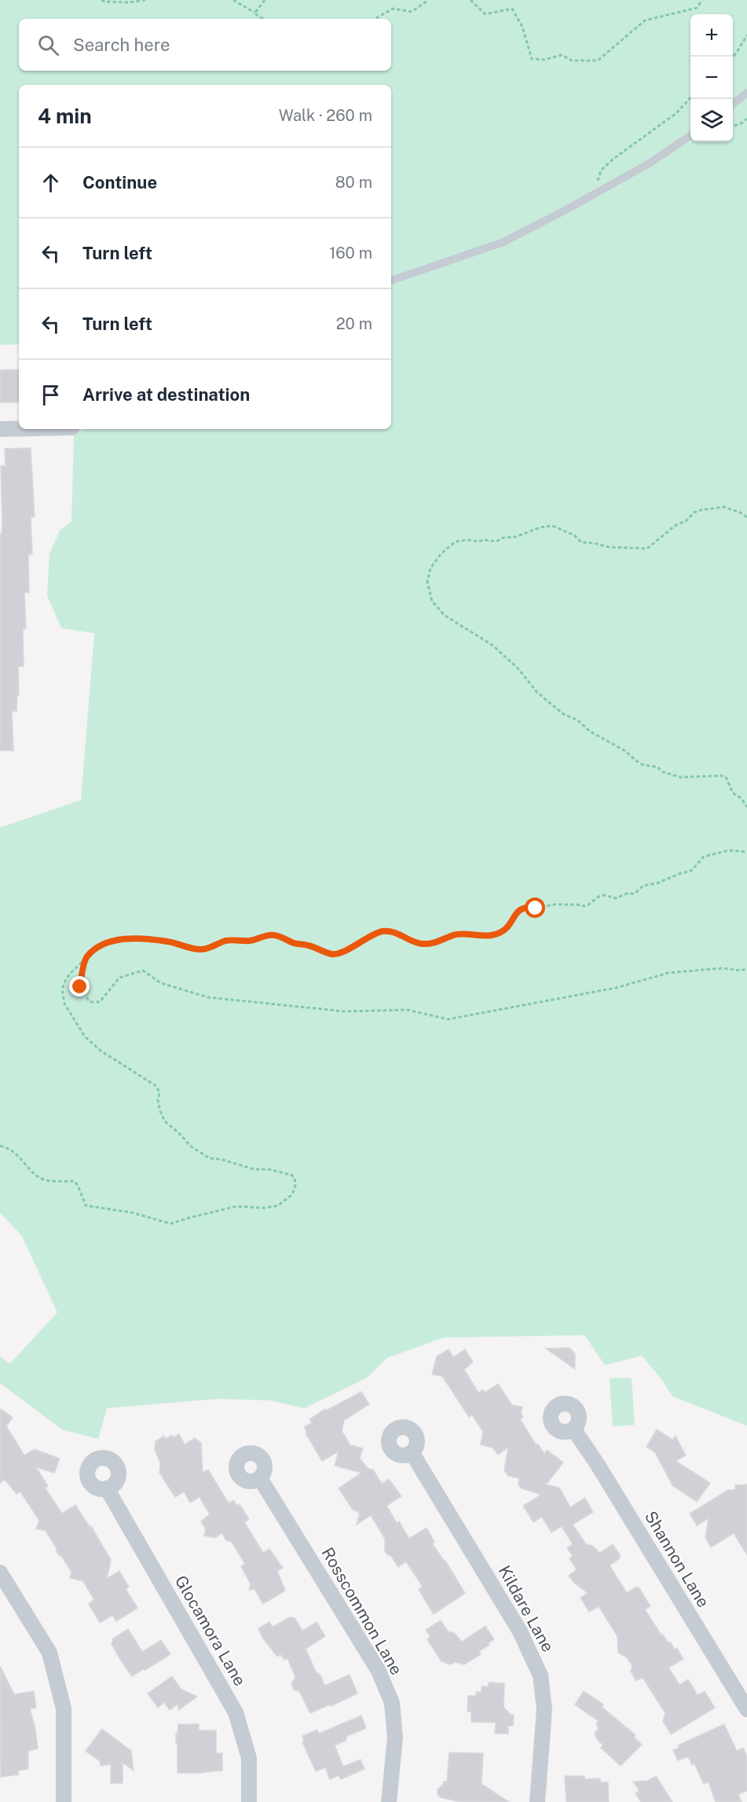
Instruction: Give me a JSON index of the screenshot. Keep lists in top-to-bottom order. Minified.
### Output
{"streets":{"street":["Shannon Lane","Kildare Lane","Rosscommon Lane","Glocamora Lane"]},"page":{"map_buttons":["+","−"],"search":"Search here","heading":["4 min","Walk · 260 m"],"list":[["Continue","80 m"],["Turn left","160 m"],["Turn left","20 m"],"Arrive at destination"]}}
